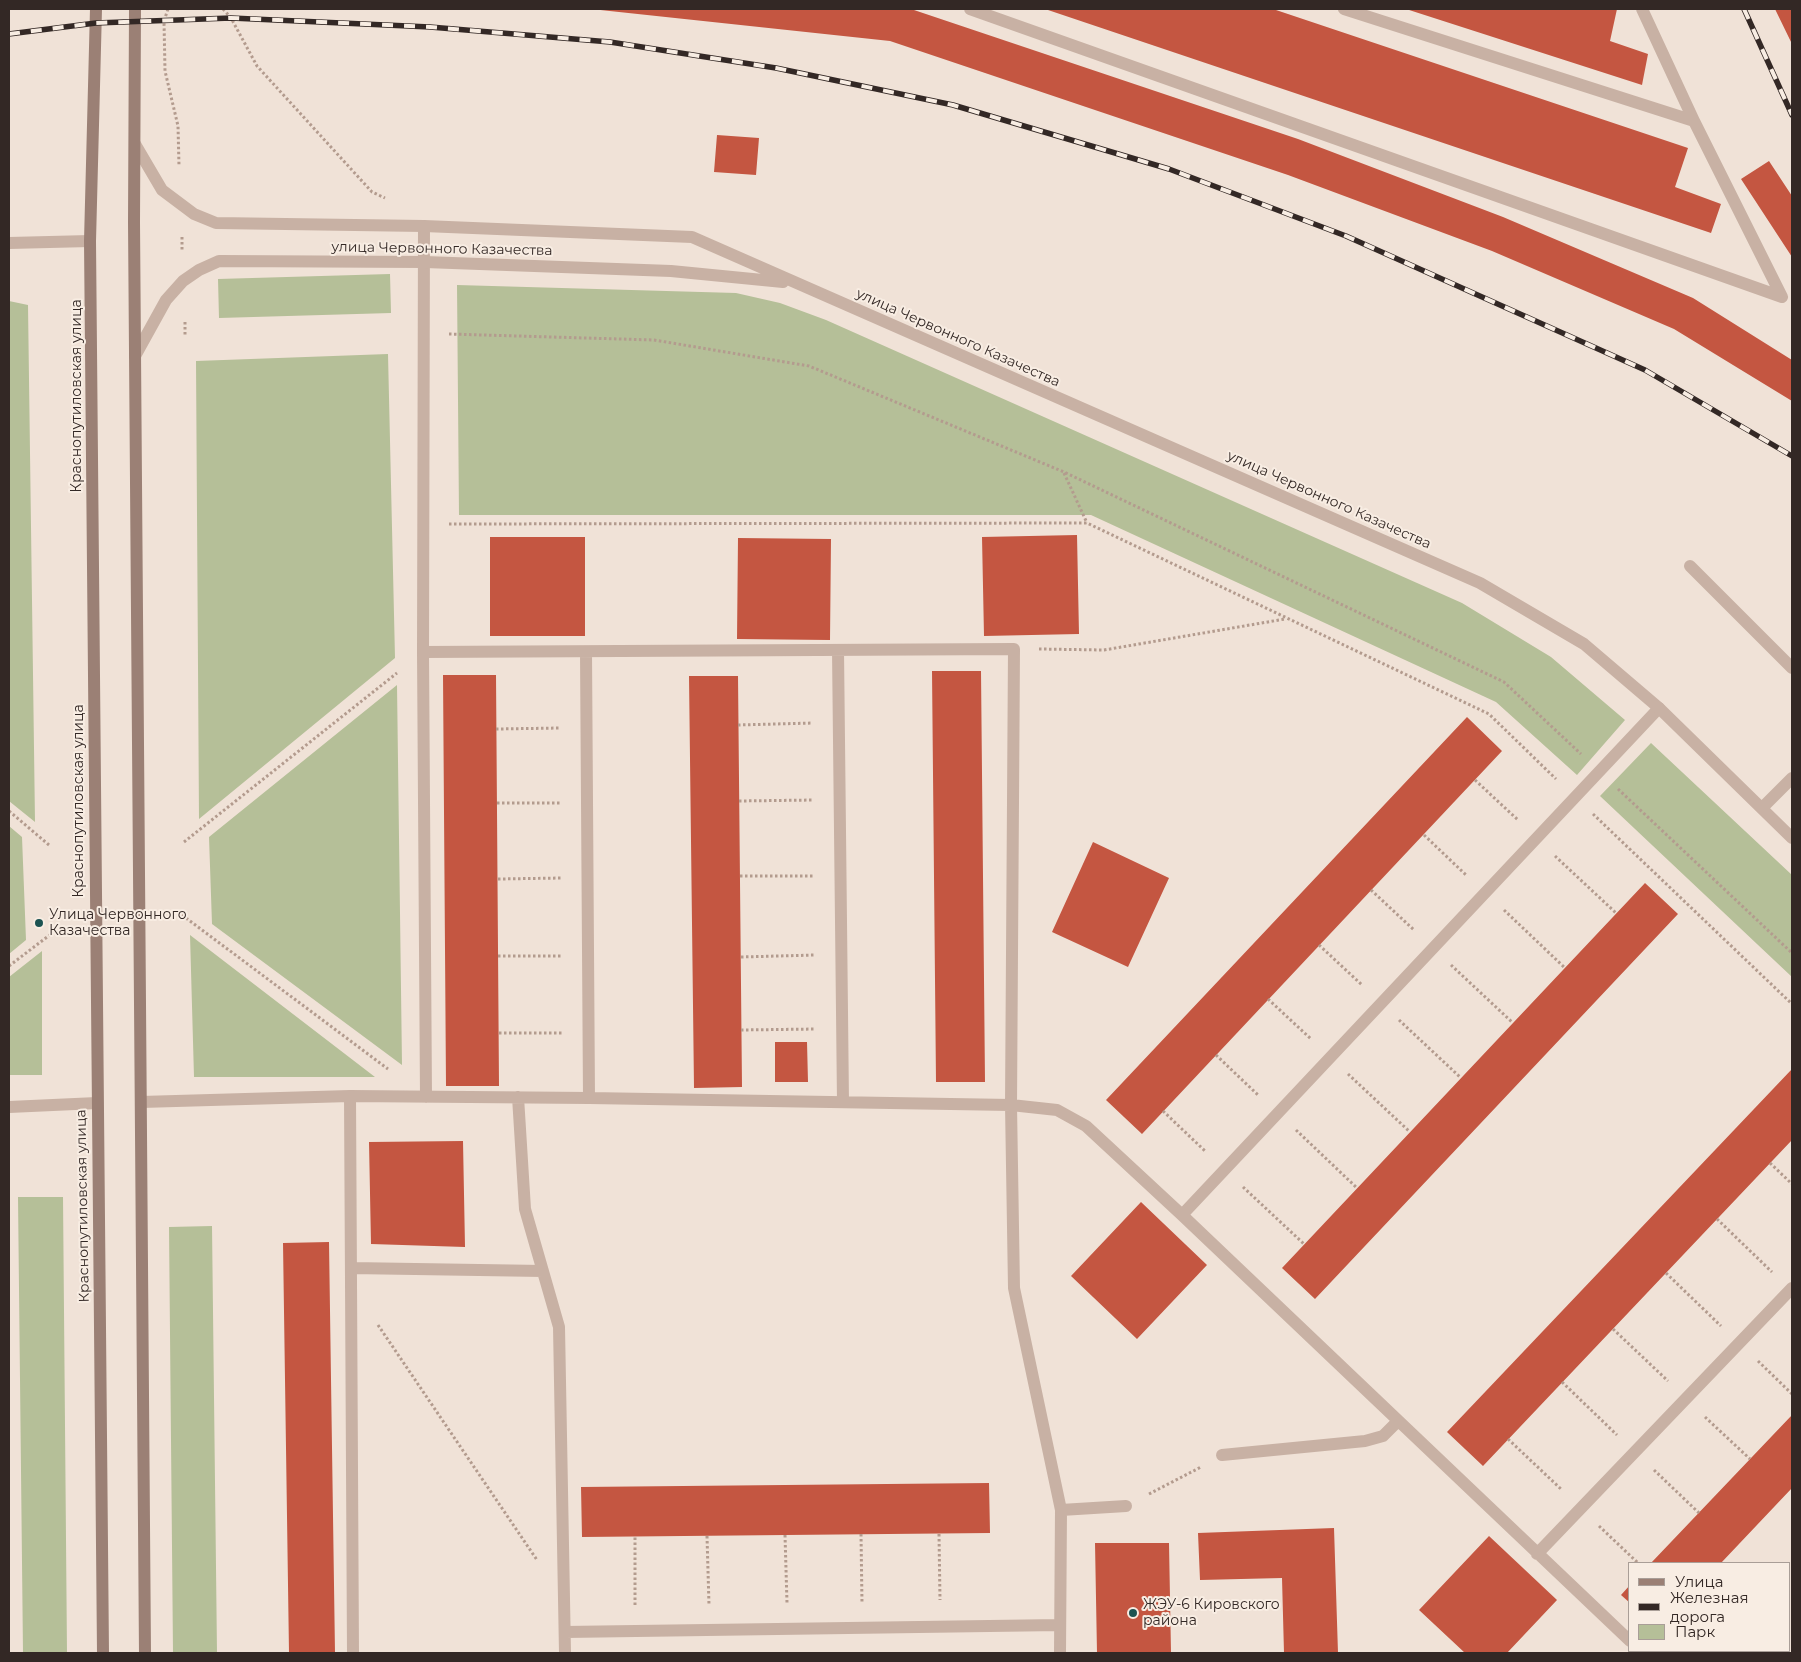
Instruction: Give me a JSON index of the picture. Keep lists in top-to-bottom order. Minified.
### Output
{"streets":{"main road":["Краснопутиловская улица"],"street":["улица Червонного Казачества"]},"places":["Улица Червонного Казачества","ЖЭУ-6 Кировского района"],"legend":["Улица","Железная дорога","Парк"]}
